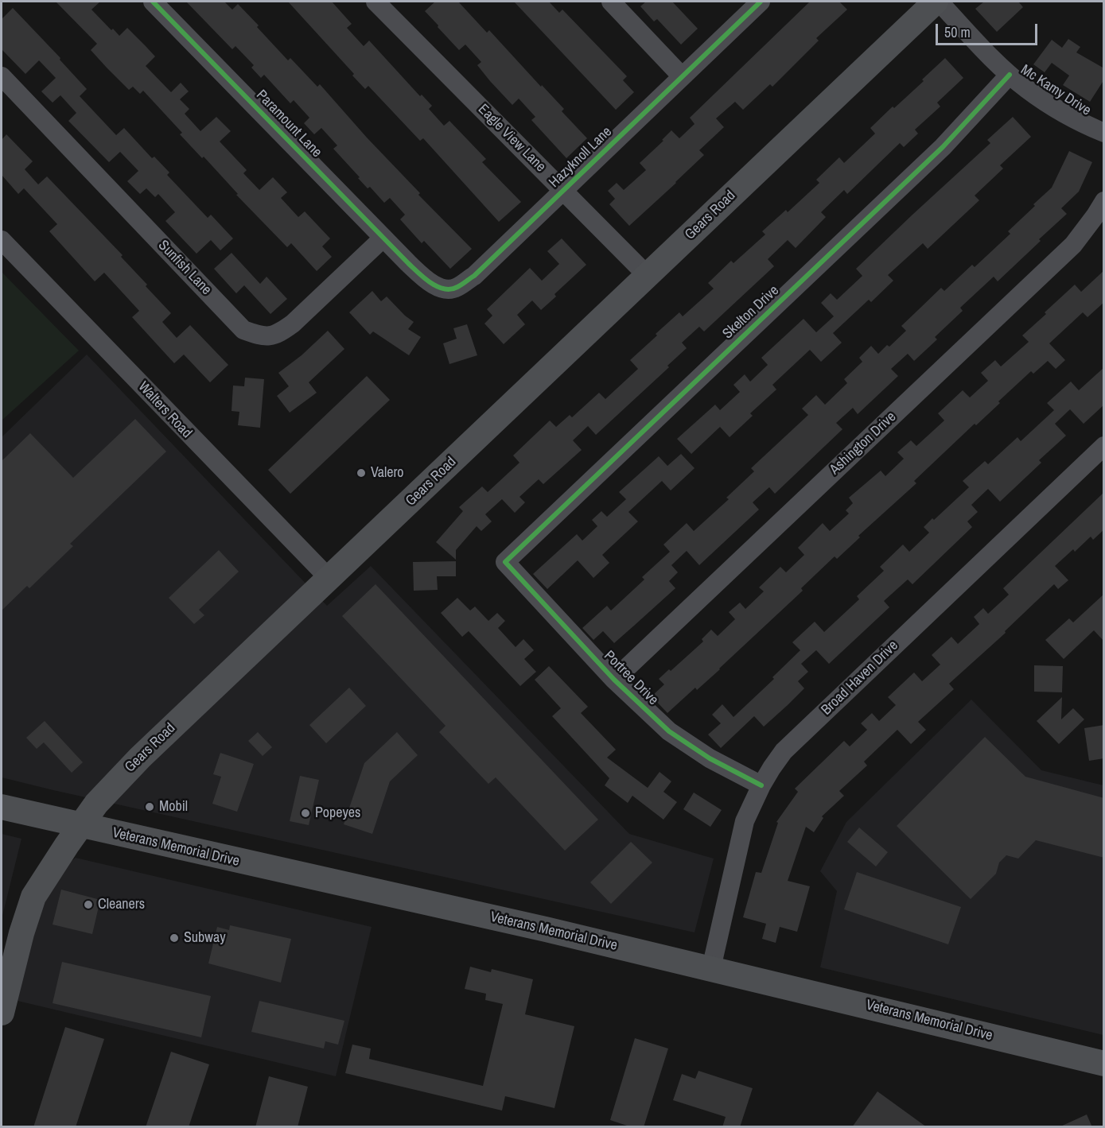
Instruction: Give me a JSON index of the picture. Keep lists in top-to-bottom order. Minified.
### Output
{"streets":{"main road":["Gears Road","Veterans Memorial Drive"],"street":["Mc Kamy Drive","Paramount Lane","Eagle View Lane","Hazyknoll Lane","Sunfish Lane","Skelton Drive","Walters Road","Ashington Drive","Portree Drive","Broad Haven Drive"]},"crossings":[["Mc Kamy Drive","Gears Road"],["Mc Kamy Drive","Skelton Drive"],["Paramount Lane","Hazyknoll Lane"],["Paramount Lane","Sunfish Lane"],["Eagle View Lane","Hazyknoll Lane"],["Eagle View Lane","Gears Road"],["Gears Road","Walters Road"],["Gears Road","Veterans Memorial Drive"],["Skelton Drive","Portree Drive"],["Ashington Drive","Portree Drive"],["Portree Drive","Broad Haven Drive"],["Broad Haven Drive","Veterans Memorial Drive"]],"places":["Valero","Mobil","Popeyes","Cleaners","Subway"],"scale_bar":"50 m"}
